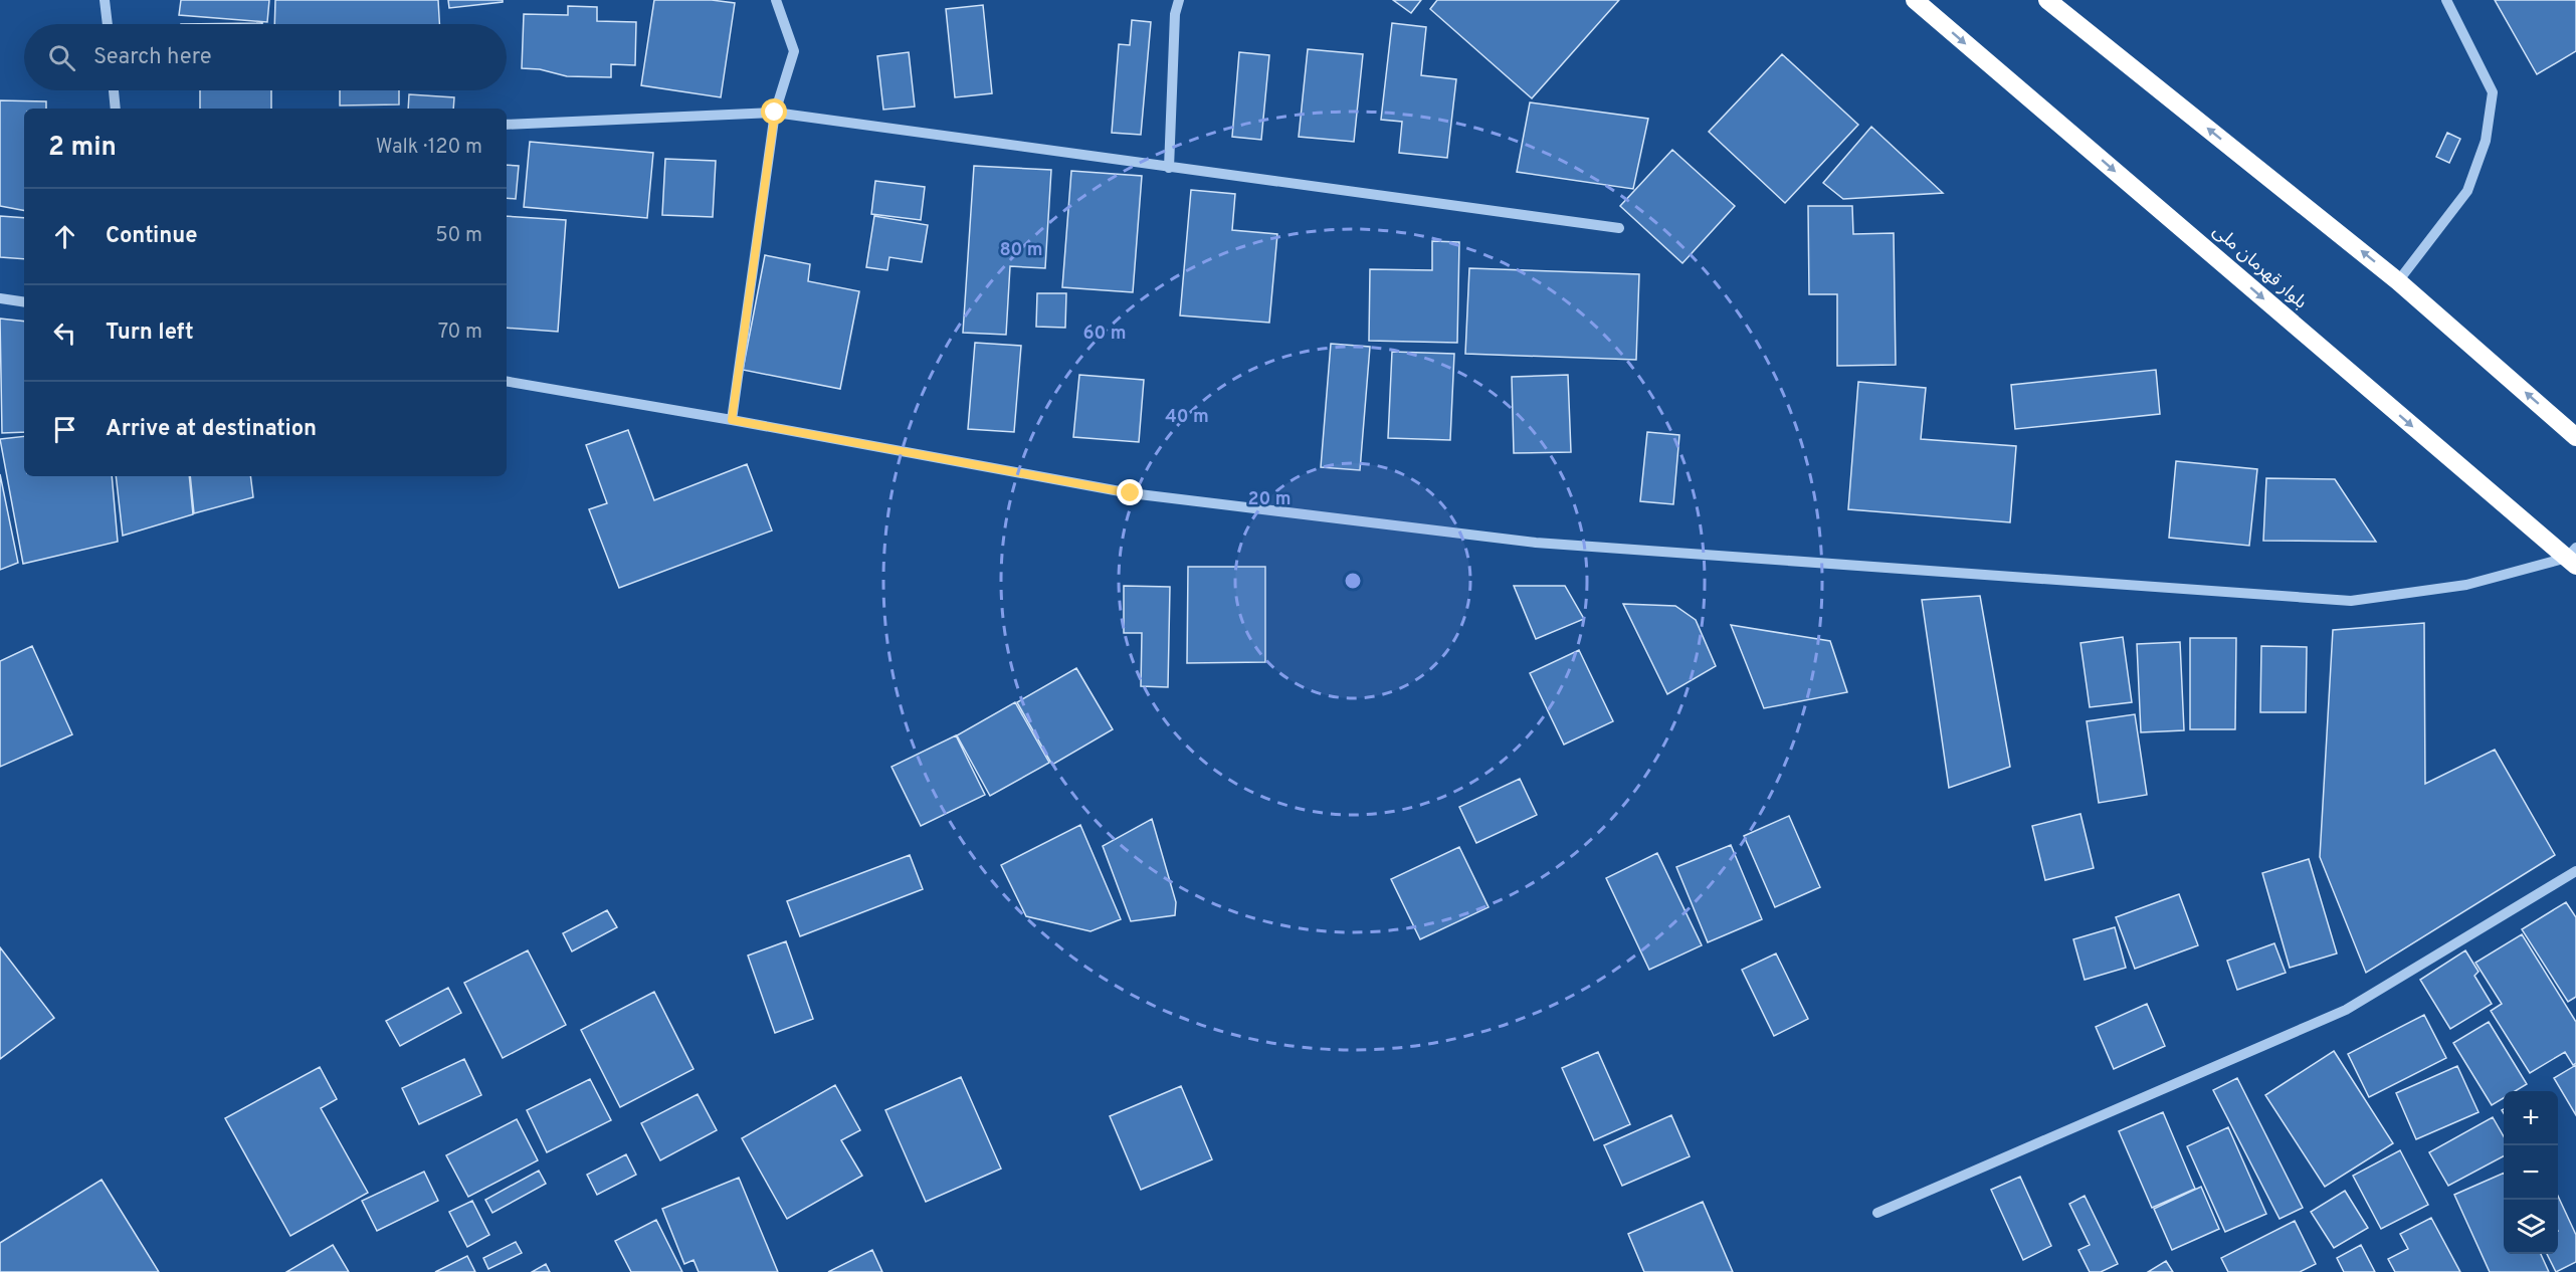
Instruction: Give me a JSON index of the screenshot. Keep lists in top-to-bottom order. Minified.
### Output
{"streets":{"highway":["بلوار قهرمان ملی"]},"page":{"search":"Search here","heading":["2 min","Walk · 120 m"],"list":[["Continue","50 m"],["Turn left","70 m"],"Arrive at destination"],"map_buttons":["+","−"]},"rings":["80 m","60 m","40 m","20 m"]}
